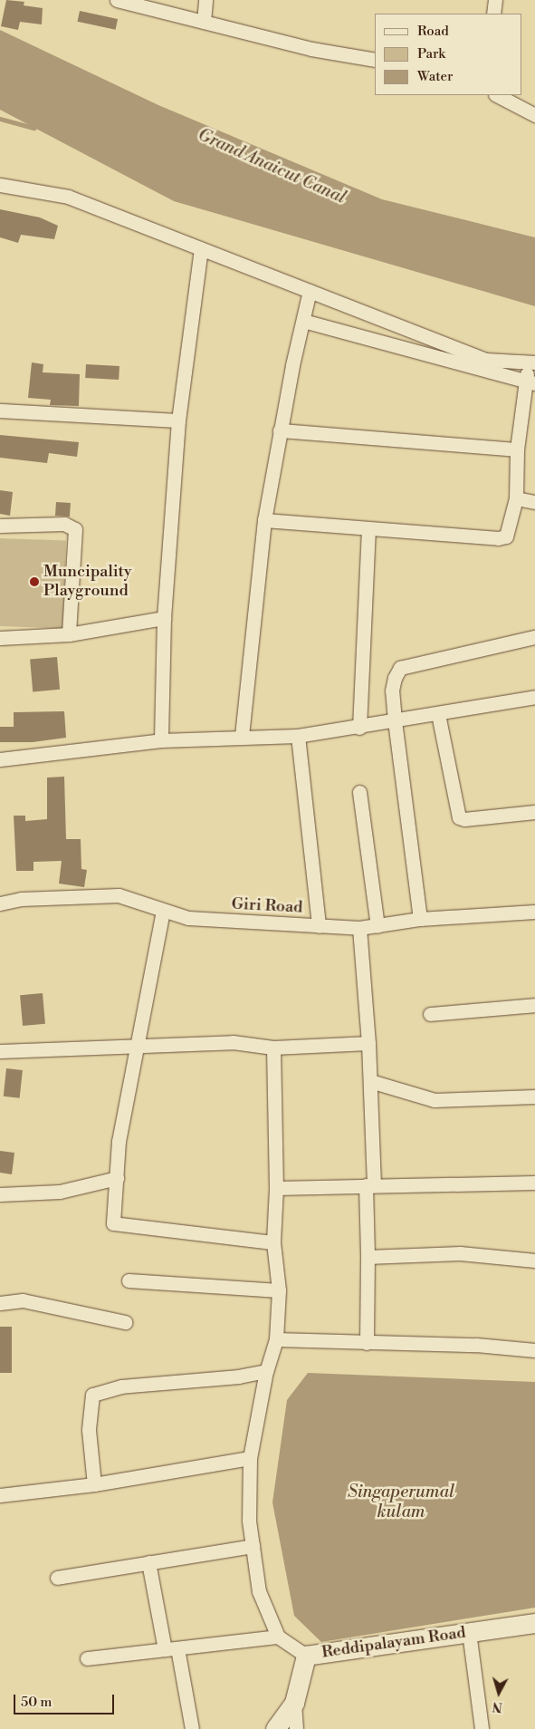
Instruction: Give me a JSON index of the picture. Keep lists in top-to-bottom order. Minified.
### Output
{"streets":{"main road":["Reddipalayam Road"],"street":["Giri Road"]},"water":["Grand Anaicut Canal","Singaperumal kulam"],"places":["Muncipality Playground"],"legend":["Road","Park","Water"],"scale_bar":"50 m","north":"bottom"}
